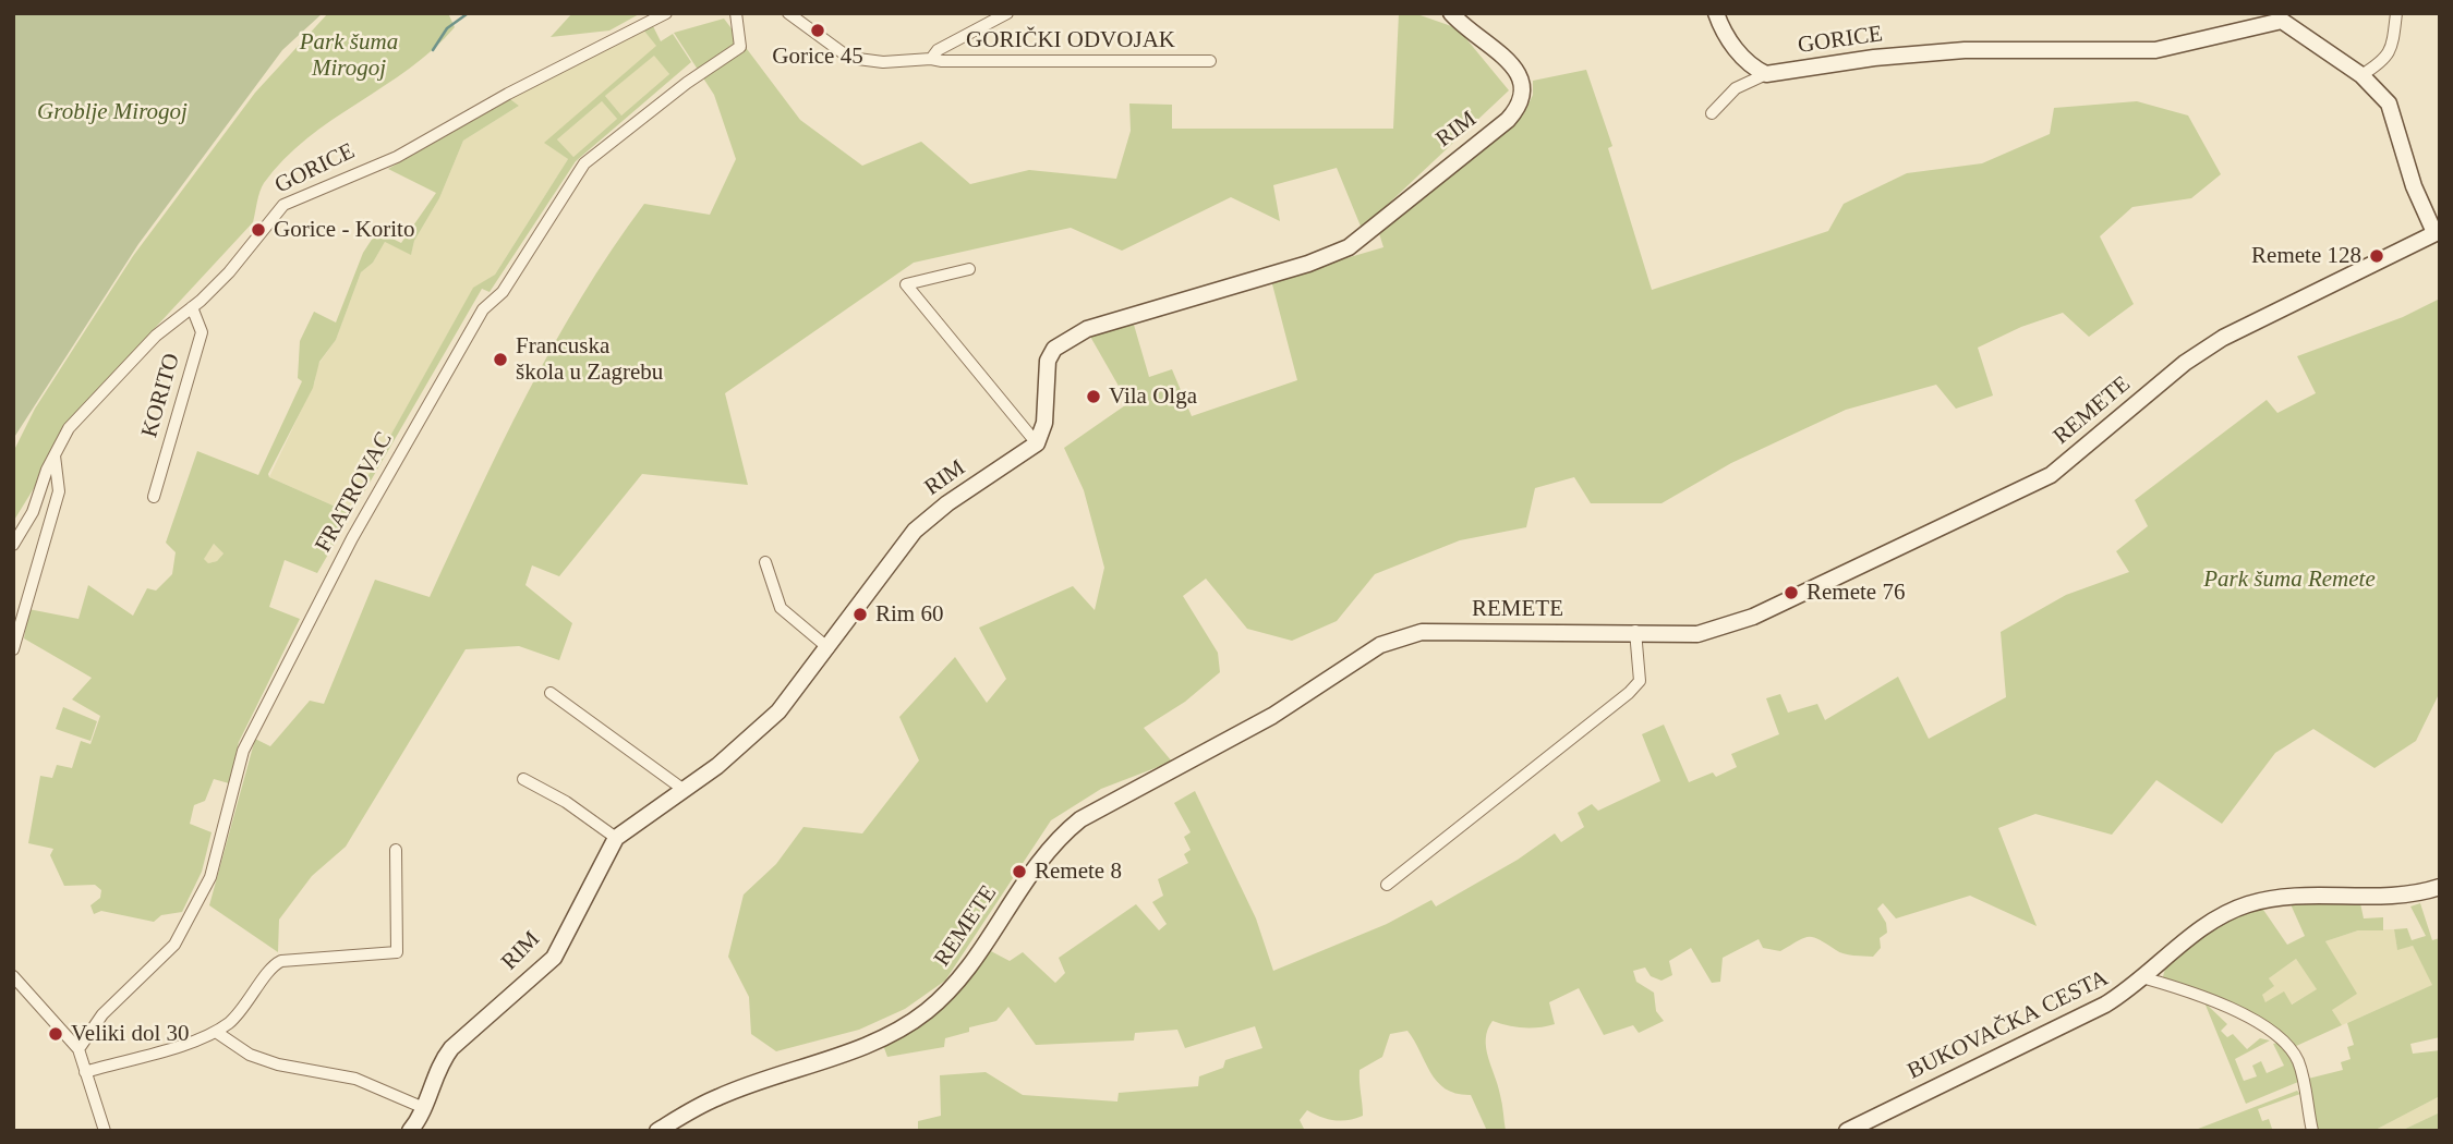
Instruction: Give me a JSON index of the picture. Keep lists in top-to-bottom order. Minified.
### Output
{"streets":{"street":["GORIČKI ODVOJAK","GORICE","RIM","KORITO","REMETE","FRATROVAC","BUKOVAČKA CESTA"]},"crossings":[["GORICE","KORITO"],["GORICE","REMETE"]],"parks":["Park šuma Mirogoj","Groblje Mirogoj","Park šuma Remete"],"places":["Gorice 45","Gorice - Korito","Remete 128","Francuska škola u Zagrebu","Vila Olga","Remete 76","Rim 60","Remete 8","Veliki dol 30"]}
